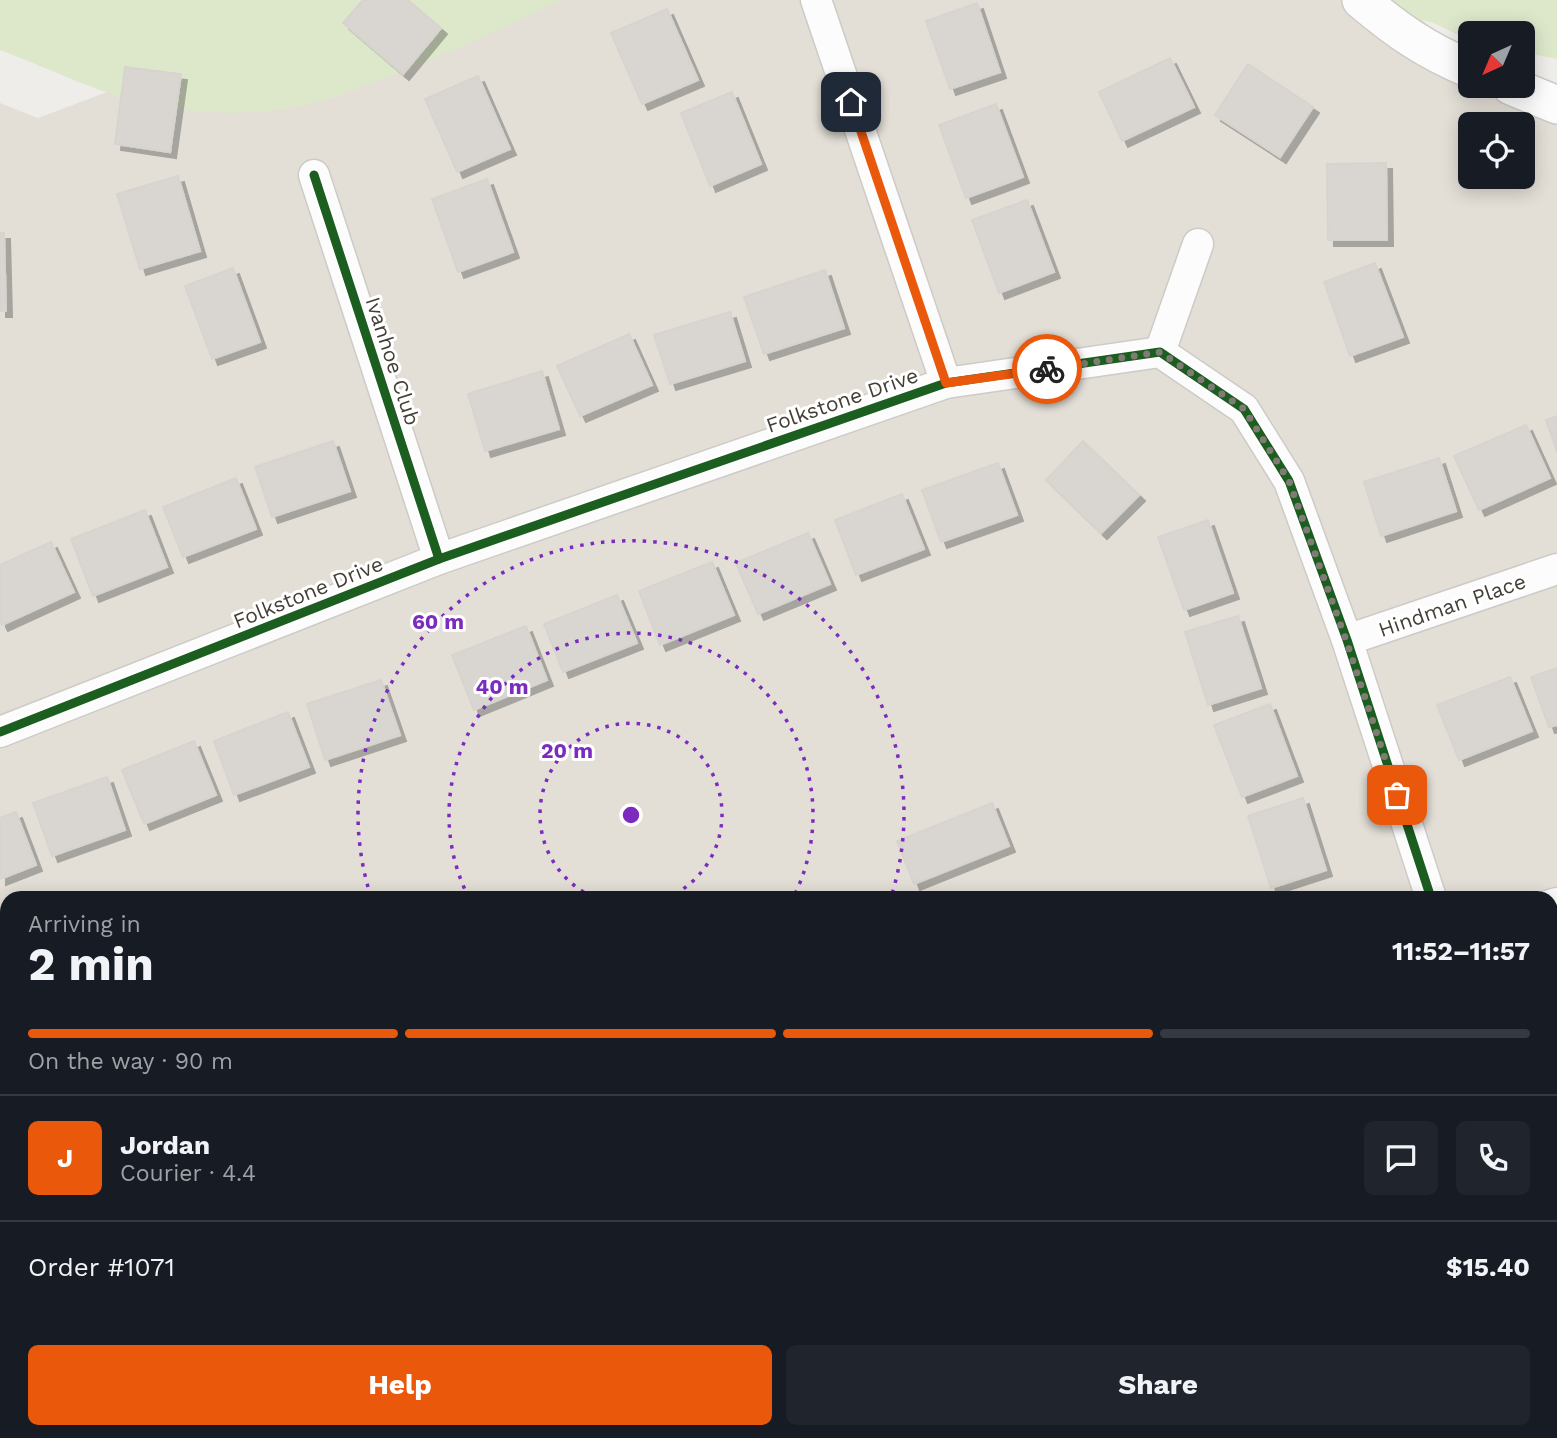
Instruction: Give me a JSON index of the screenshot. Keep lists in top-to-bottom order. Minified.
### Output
{"streets":{"street":["Ivanhoe Club","Folkstone Drive","Hindman Place"]},"crossings":[["Ivanhoe Club","Folkstone Drive"]],"north":"bottom left","page":{"heading":["2 min","Arriving in","11:52–11:57"],"panel":["Jordan","Courier · 4.4","Order #1071","$15.40"],"bar":"On the way · 90 m","round":"J","buttons":["Help","Share"]},"rings":["60 m","40 m","20 m"]}
